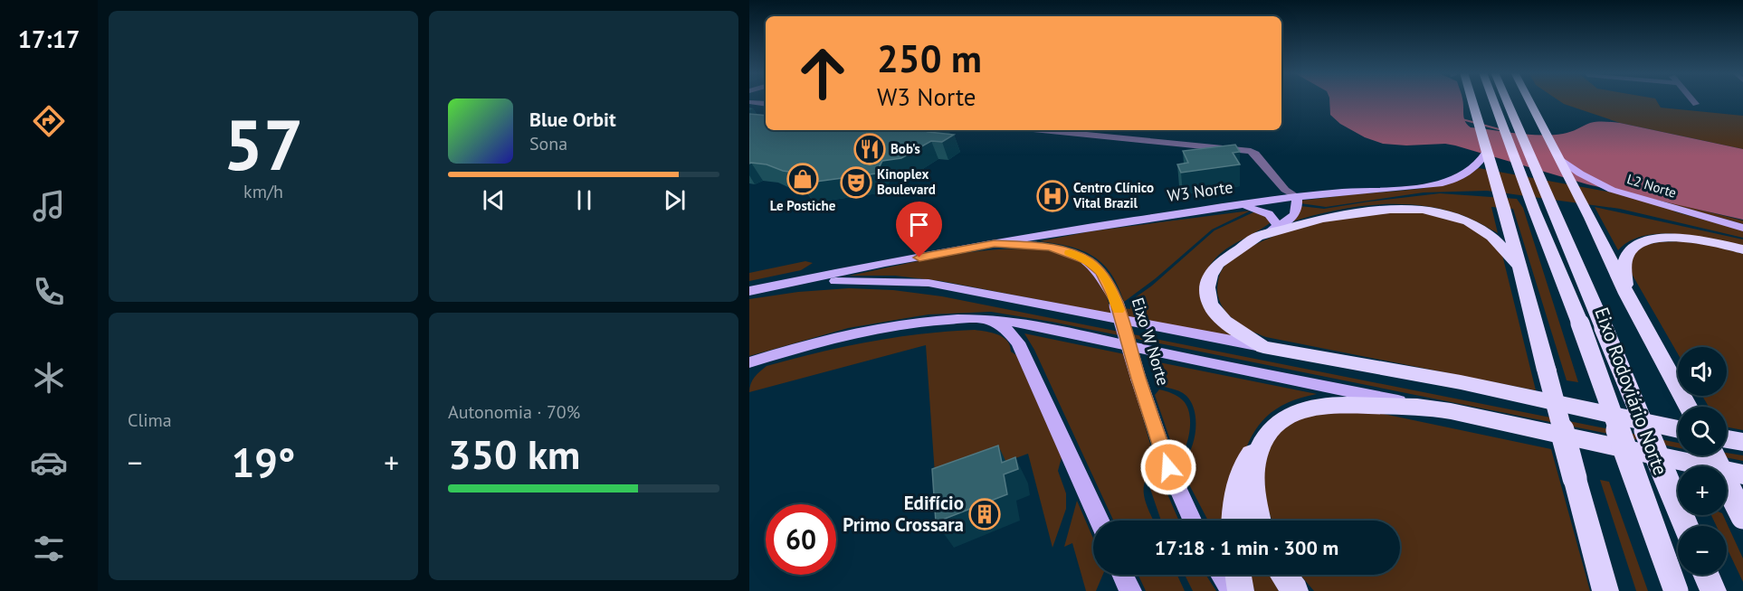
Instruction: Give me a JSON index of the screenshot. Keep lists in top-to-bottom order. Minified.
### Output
{"streets":{"highway":["Eixo Rodoviário Norte"],"main road":["L2 Norte","W3 Norte","Eixo W Norte"]},"crossings":[["W3 Norte","Eixo W Norte"]],"places":{"restaurant":["Bob's"],"shop":["Le Postiche"],"theatre":["Kinoplex Boulevard"],"hospital":["Centro Clínico Vital Brazil"],"building":["Edifício Primo Crossara"]},"page":{"tabs":"17:17","tile":[["57","km/h"],"Clima",["Autonomia · 70%","350 km"]],"turn":["250 m","W3 Norte"],"song":["Blue Orbit","Sona"],"map_buttons":["+","−"],"heat":["−","19°","+"],"limit":"60","trip":"17:18 · 1 min · 300 m"}}
